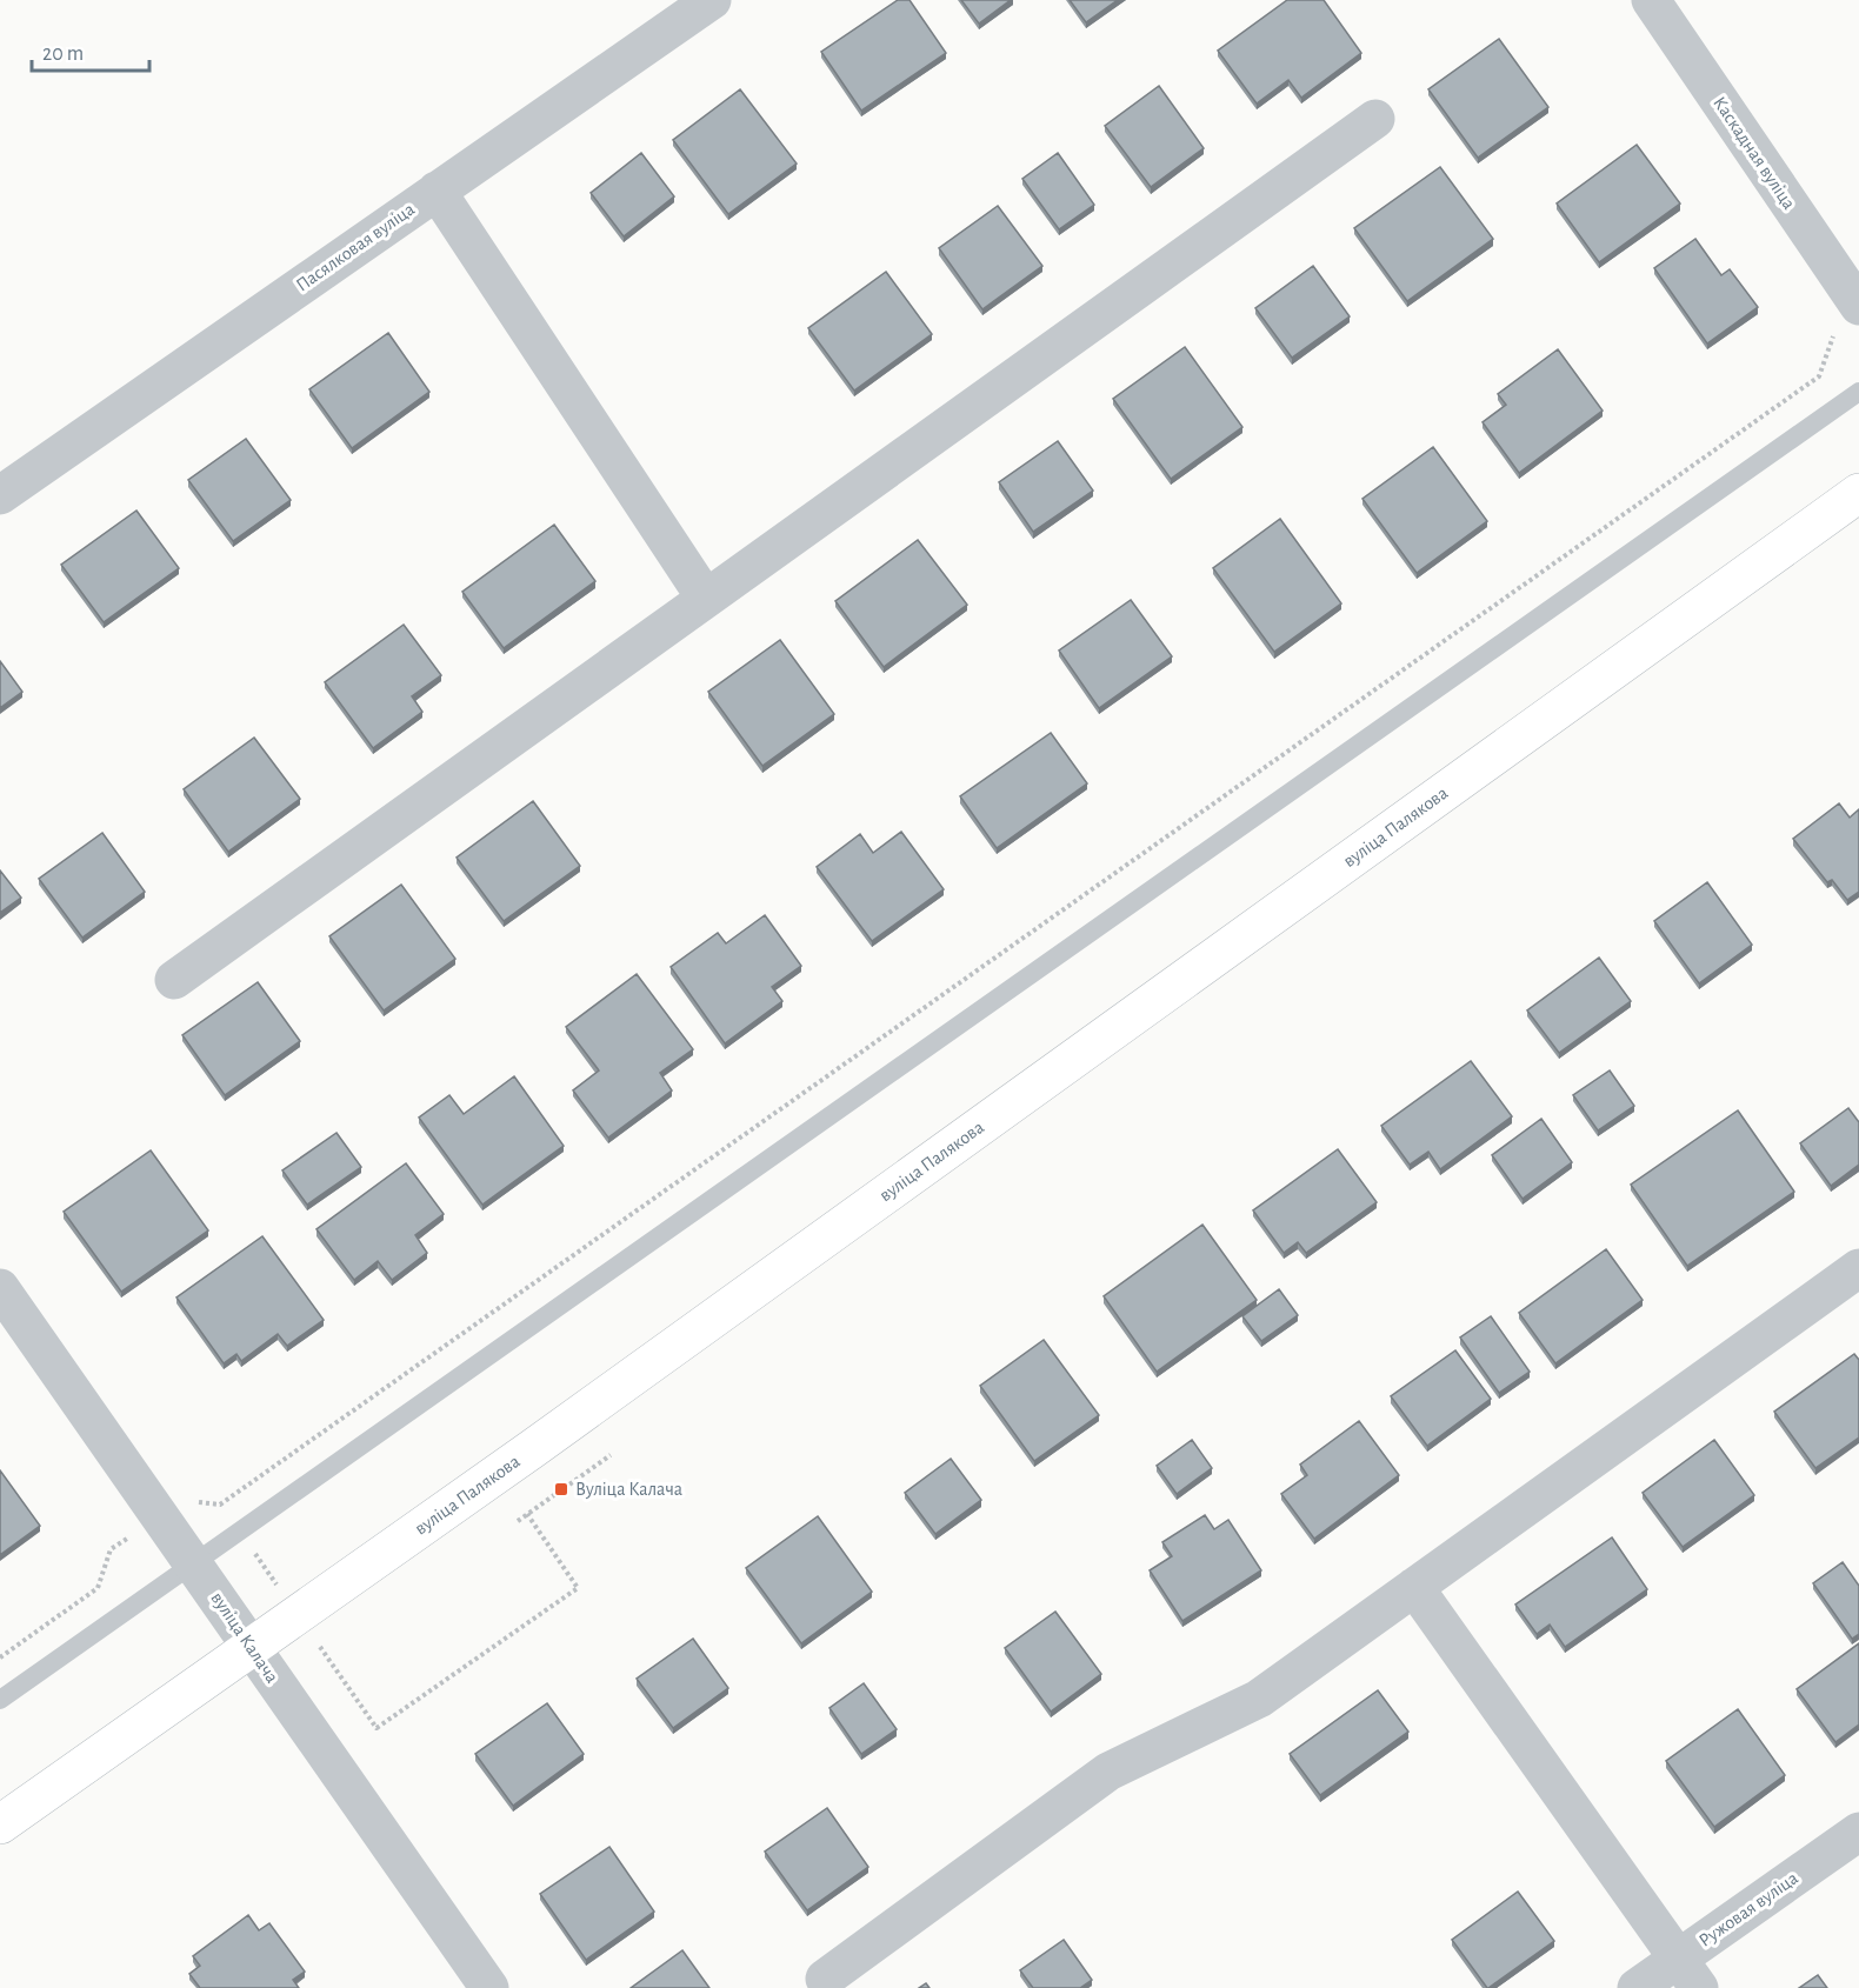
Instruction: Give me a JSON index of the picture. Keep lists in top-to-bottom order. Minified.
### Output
{"streets":{"street":["Каскадная вуліца","Пасялковая вуліца","вуліца Палякова","вуліца Калача","Ружовая вуліца"]},"crossings":[["вуліца Палякова","вуліца Калача"]],"places":{"transit":["Вуліца Калача"]},"scale_bar":"20 m"}
